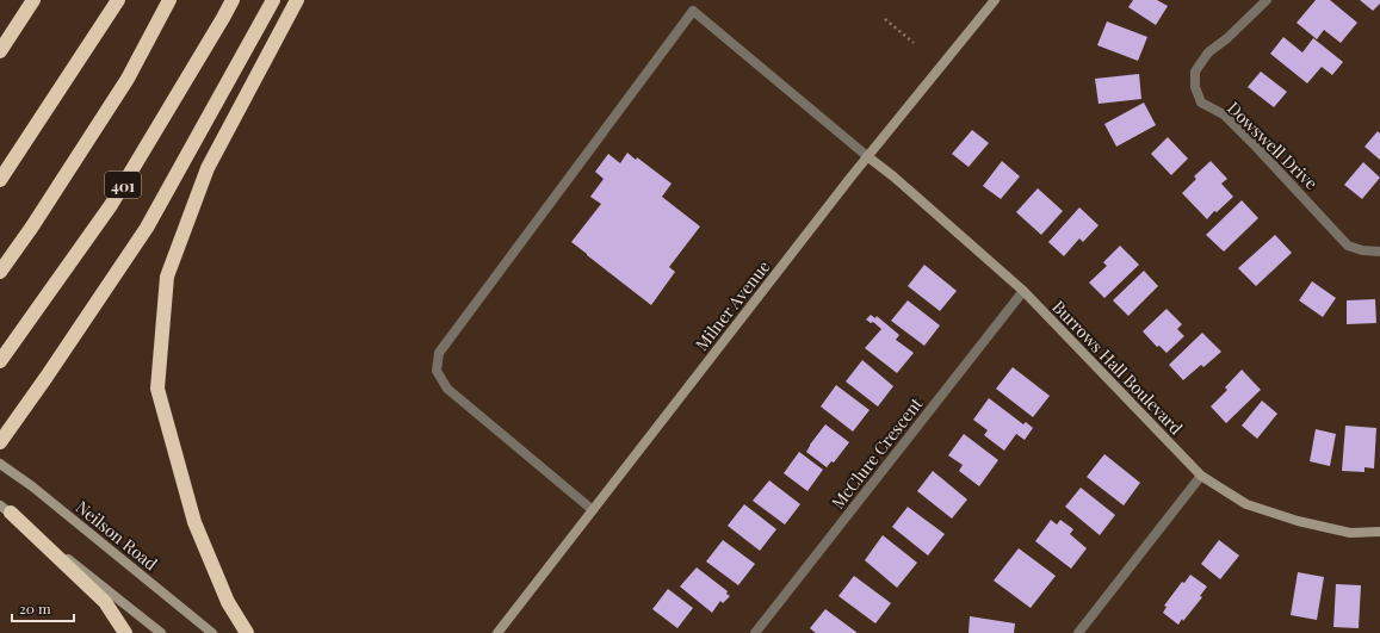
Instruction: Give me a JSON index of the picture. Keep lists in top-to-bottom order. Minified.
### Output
{"streets":{"highway":["401"],"main road":["Milner Avenue","Burrows Hall Boulevard","Neilson Road"],"street":["Dowswell Drive","McClure Crescent"]},"crossings":[["Milner Avenue","Burrows Hall Boulevard"],["Burrows Hall Boulevard","McClure Crescent"]],"scale_bar":"20 m"}
